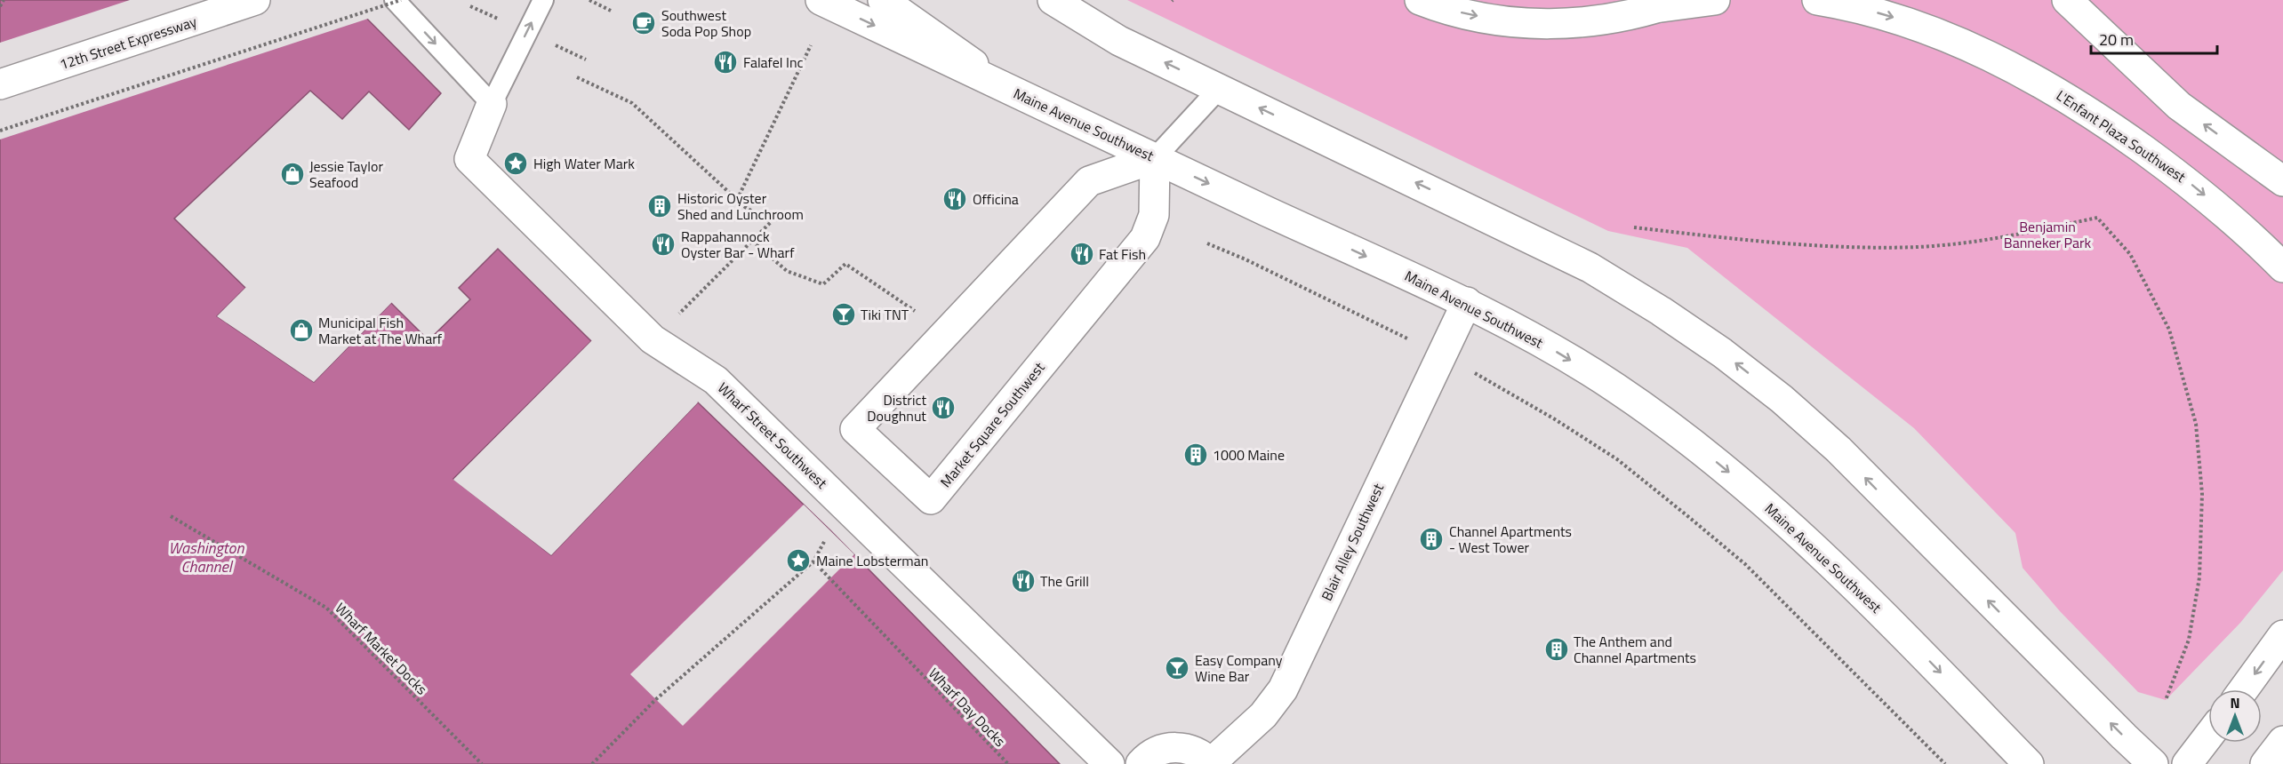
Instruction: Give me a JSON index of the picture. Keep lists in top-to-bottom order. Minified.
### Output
{"streets":{"main road":["12th Street Expressway","Maine Avenue Southwest","L'Enfant Plaza Southwest","Market Square Southwest","Wharf Street Southwest","Blair Alley Southwest"],"path":["Wharf Market Docks","Wharf Day Docks"]},"crossings":[["Maine Avenue Southwest","Market Square Southwest"],["Maine Avenue Southwest","Blair Alley Southwest"]],"water":["Washington Channel"],"parks":["Benjamin Banneker Park"],"places":{"cafe":["Southwest Soda Pop Shop"],"restaurant":["Falafel Inc","Officina","Rappahannock Oyster Bar - Wharf","Fat Fish","District Doughnut","The Grill"],"place":["High Water Mark","Maine Lobsterman"],"shop":["Jessie Taylor Seafood","Municipal Fish Market at The Wharf"],"building":["Historic Oyster Shed and Lunchroom","1000 Maine","Channel Apartments - West Tower","The Anthem and Channel Apartments"],"bar":["Tiki TNT","Easy Company Wine Bar"]},"scale_bar":"20 m","north":"top"}
